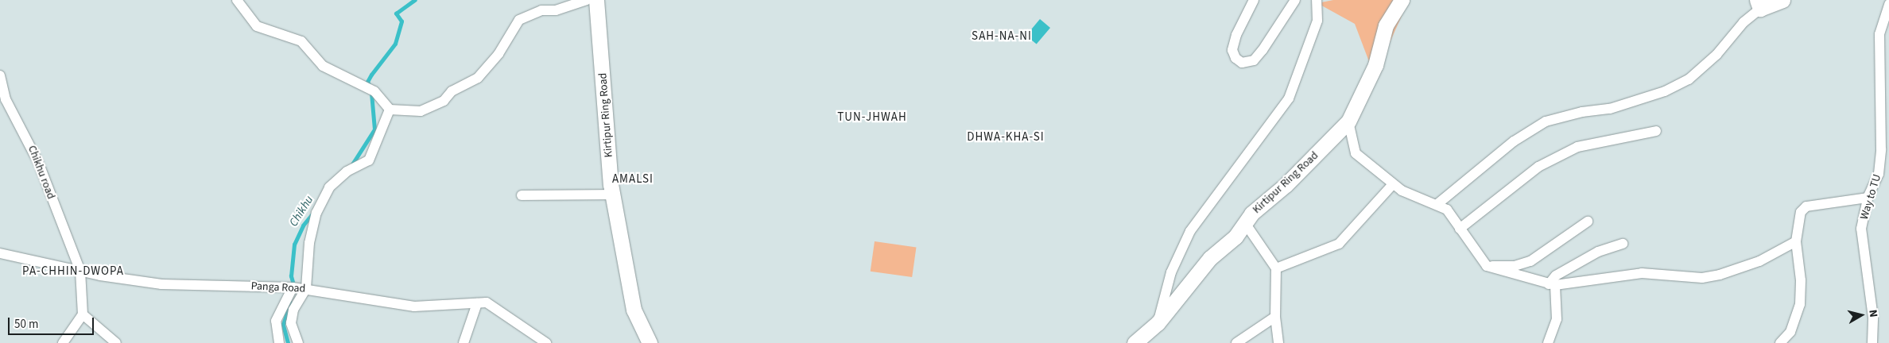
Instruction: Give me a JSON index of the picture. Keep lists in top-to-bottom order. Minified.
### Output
{"streets":{"street":["Kirtipur Ring Road","Chikhu road","Way to TU","Panga Road"]},"crossings":[["Chikhu road","Panga Road"]],"districts":["SAH-NA-NI","TUN-JHWAH","DHWA-KHA-SI","AMALSI","PA-CHHIN-DWOPA"],"water":["Chikhu"],"scale_bar":"50 m","north":"right"}
